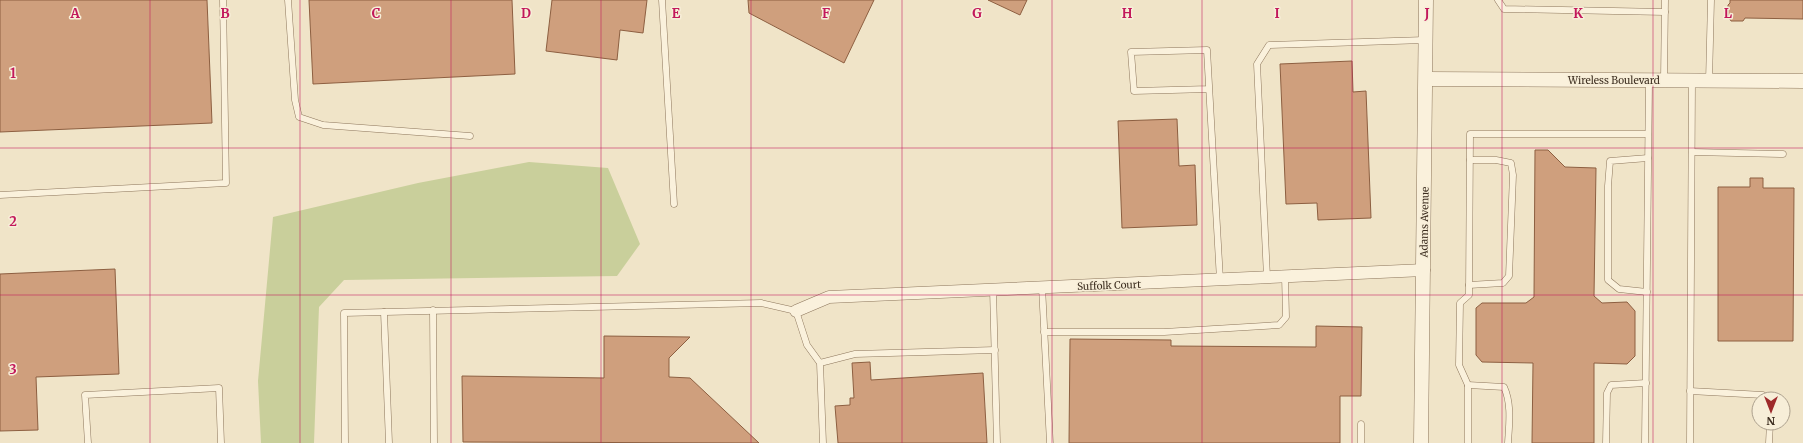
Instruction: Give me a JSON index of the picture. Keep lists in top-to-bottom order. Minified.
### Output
{"streets":{"street":["Wireless Boulevard","Adams Avenue","Suffolk Court"]},"crossings":[["Wireless Boulevard","Adams Avenue"],["Adams Avenue","Suffolk Court"]],"north":"bottom","grid":{"columns":["A","B","C","D","E","F","G","H","I","J","K","L"],"rows":["1","2","3"]}}
